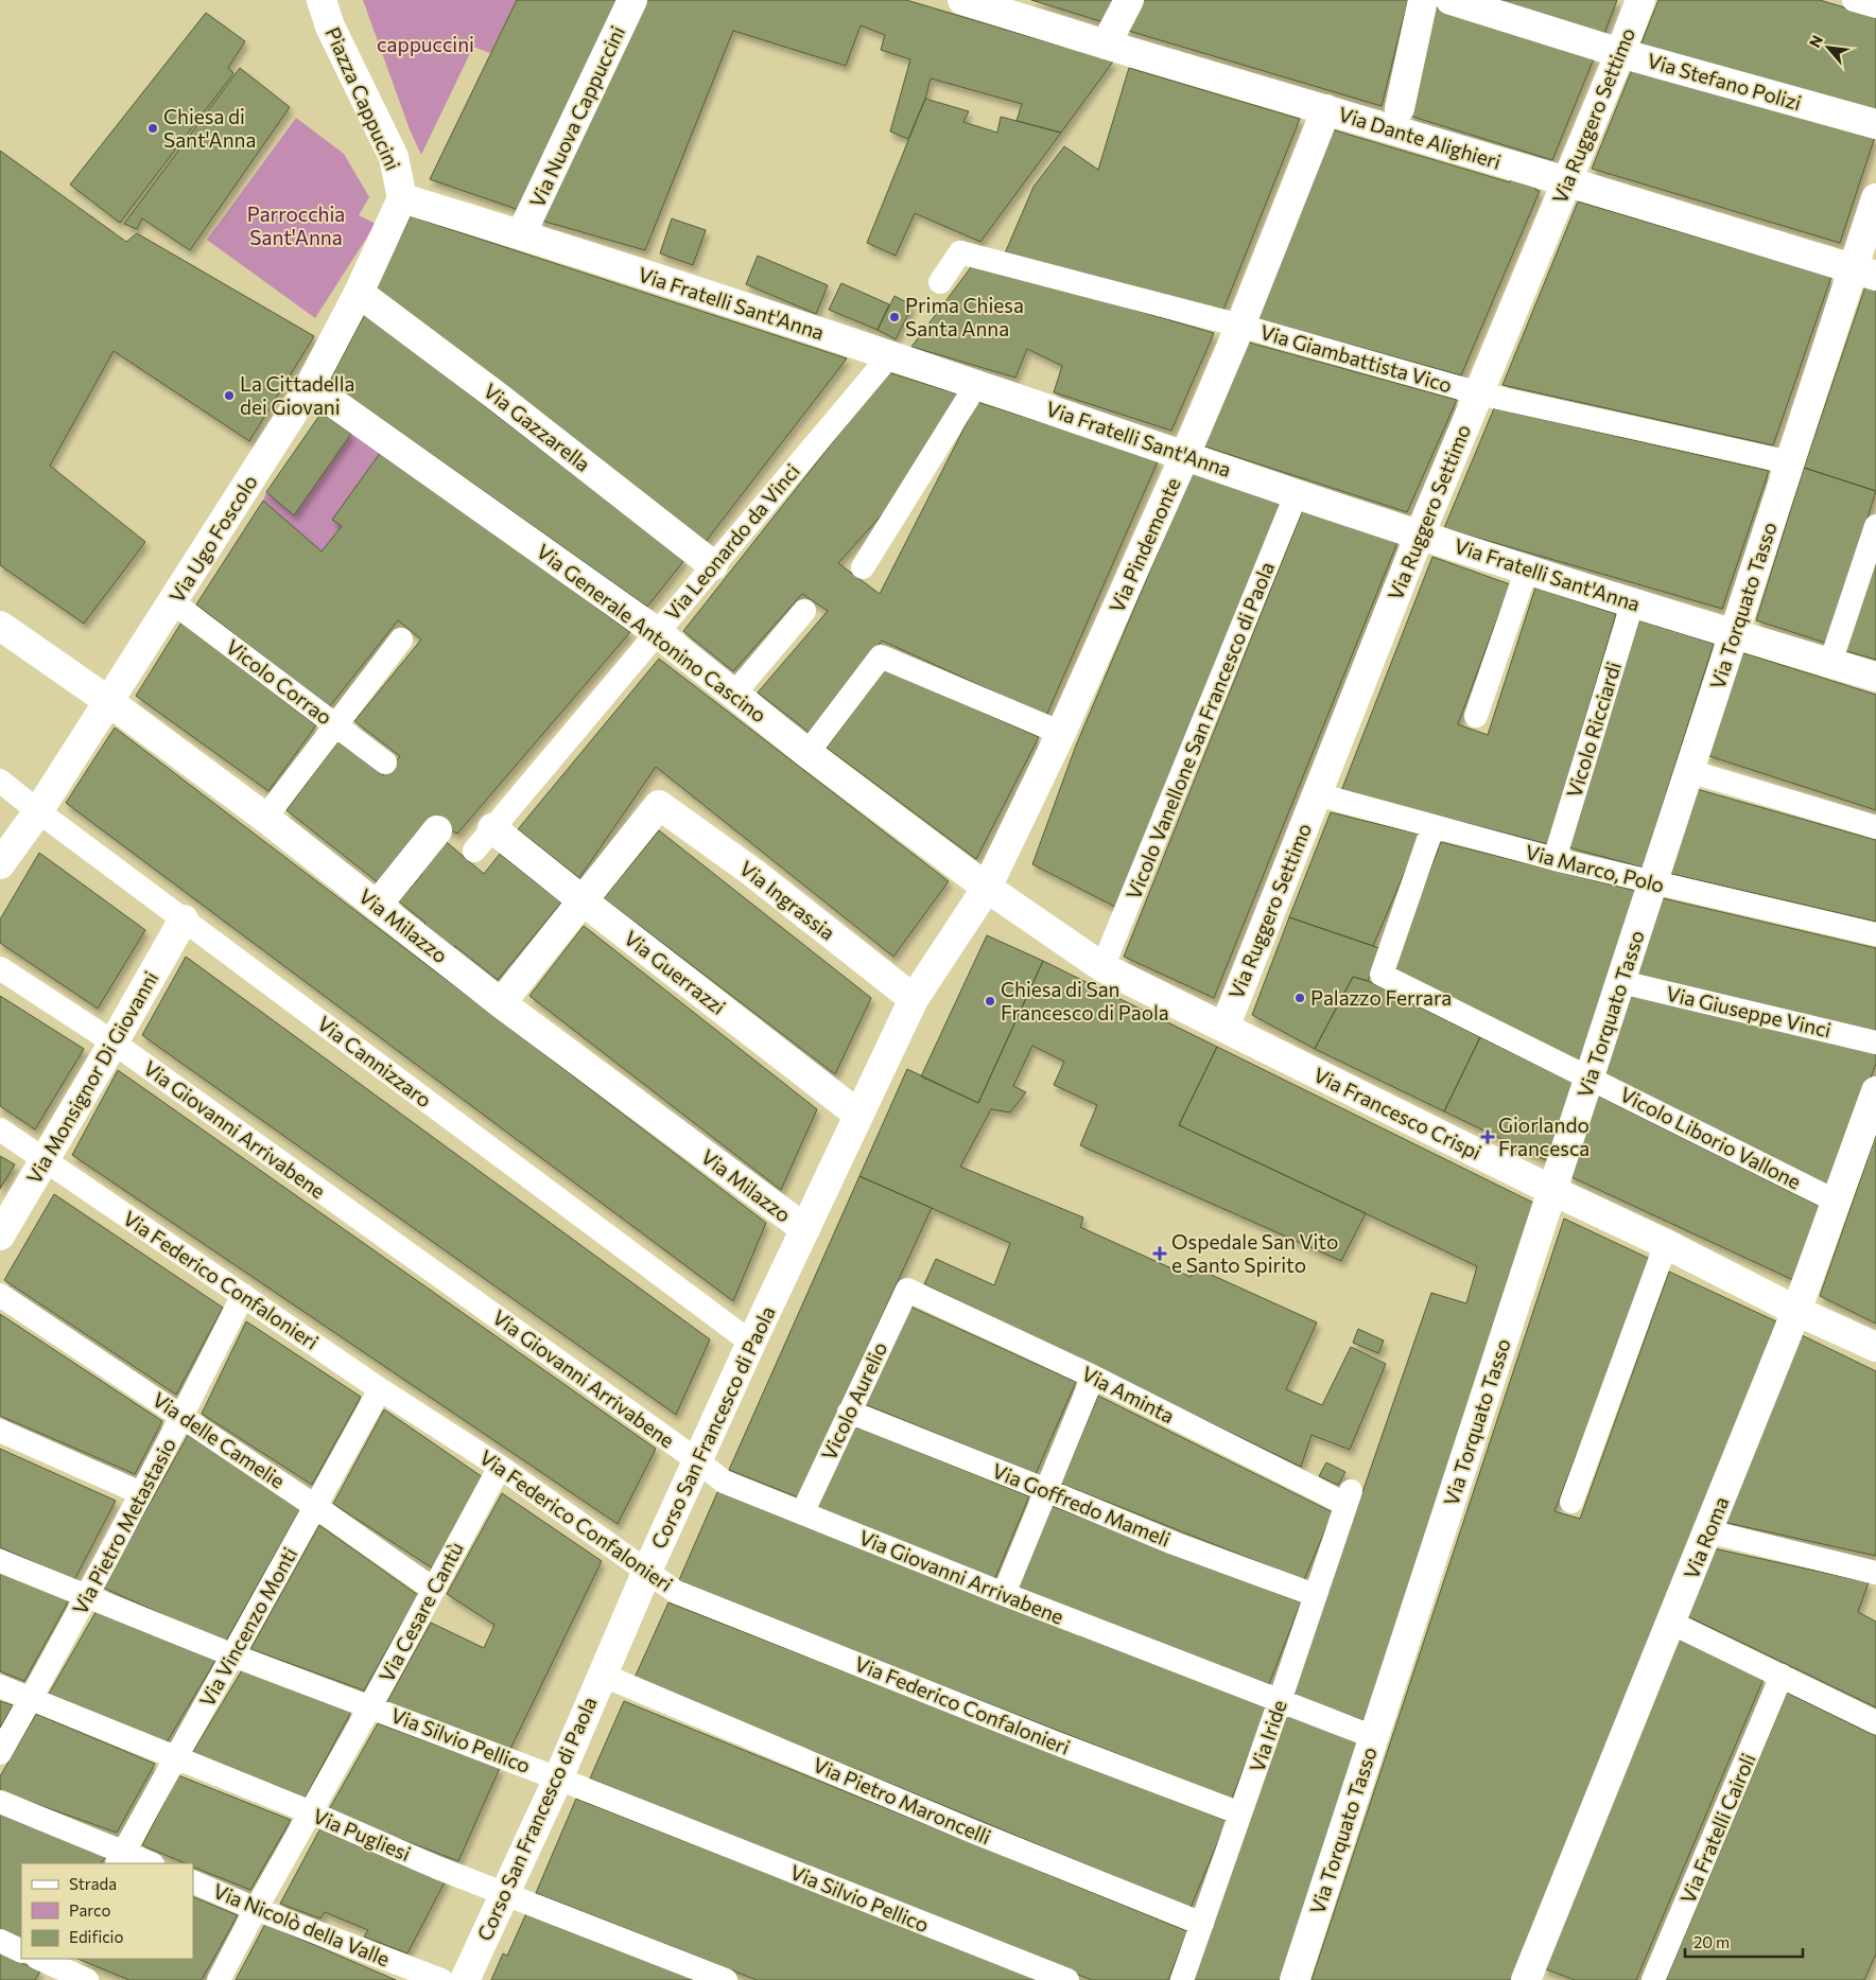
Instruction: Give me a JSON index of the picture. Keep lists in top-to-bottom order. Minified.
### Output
{"streets":{"street":["Via Stefano Polizi","Piazza Cappucini","Via Ruggero Settimo","Via Nuova Cappuccini","Via Dante Alighieri","Via Fratelli Sant'Anna","Via Gazzarella","Via Ugo Foscolo","Via Pindemonte","Via Torquato Tasso","Via Generale Antonino Cascino","Via Ingrassia","Via Milazzo","Via Guerrazzi","Via Monsignor Di Giovanni","Via Francesco Crispi","Corso San Francesco di Paola","Via Roma"],"lane":["Via Giambattista Vico","Via Leonardo da Vinci","Vicolo Corrao","Vicolo Ricciardi","Vicolo Vanellone San Francesco di Paola","Via Marco, Polo","Via Giuseppe Vinci","Via Cannizzaro","Via Giovanni Arrivabene","Vicolo Liborio Vallone","Via Federico Confalonieri","Via Aminta","Vicolo Aurelio","Via delle Camelie","Via Goffredo Mameli","Via Pietro Metastasio","Via Cesare Cantù","Via Vincenzo Monti","Via Iride","Via Silvio Pellico","Via Pietro Maroncelli","Via Fratelli Cairoli","Via Pugliesi","Via Nicolò della Valle"]},"crossings":[["Via Stefano Polizi","Via Ruggero Settimo"],["Piazza Cappucini","Via Fratelli Sant'Anna"],["Piazza Cappucini","Via Ugo Foscolo"],["Via Ruggero Settimo","Via Dante Alighieri"],["Via Ruggero Settimo","Via Fratelli Sant'Anna"],["Via Ruggero Settimo","Via Giambattista Vico"],["Via Ruggero Settimo","Via Marco, Polo"],["Via Ruggero Settimo","Via Francesco Crispi"],["Via Nuova Cappuccini","Via Fratelli Sant'Anna"],["Via Dante Alighieri","Via Pindemonte"],["Via Dante Alighieri","Via Torquato Tasso"],["Via Fratelli Sant'Anna","Via Ugo Foscolo"],["Via Fratelli Sant'Anna","Via Leonardo da Vinci"],["Via Fratelli Sant'Anna","Via Pindemonte"],["Via Fratelli Sant'Anna","Via Torquato Tasso"],["Via Fratelli Sant'Anna","Vicolo Ricciardi"],["Via Fratelli Sant'Anna","Vicolo Vanellone San Francesco di Paola"],["Via Giambattista Vico","Via Pindemonte"],["Via Giambattista Vico","Via Torquato Tasso"],["Via Gazzarella","Via Ugo Foscolo"],["Via Gazzarella","Via Leonardo da Vinci"],["Via Ugo Foscolo","Via Generale Antonino Cascino"],["Via Ugo Foscolo","Vicolo Corrao"],["Via Ugo Foscolo","Via Milazzo"],["Via Ugo Foscolo","Via Cannizzaro"],["Via Leonardo da Vinci","Via Generale Antonino Cascino"],["Via Leonardo da Vinci","Via Guerrazzi"],["Via Pindemonte","Via Generale Antonino Cascino"],["Via Pindemonte","Via Francesco Crispi"],["Via Pindemonte","Corso San Francesco di Paola"],["Via Torquato Tasso","Via Marco, Polo"],["Via Torquato Tasso","Via Giuseppe Vinci"],["Via Torquato Tasso","Via Francesco Crispi"],["Via Torquato Tasso","Via Giovanni Arrivabene"],["Via Torquato Tasso","Vicolo Liborio Vallone"],["Via Generale Antonino Cascino","Via Francesco Crispi"],["Via Generale Antonino Cascino","Corso San Francesco di Paola"],["Vicolo Ricciardi","Via Marco, Polo"],["Vicolo Vanellone San Francesco di Paola","Via Francesco Crispi"],["Via Marco, Polo","Vicolo Liborio Vallone"],["Via Ingrassia","Via Guerrazzi"],["Via Ingrassia","Corso San Francesco di Paola"],["Via Milazzo","Corso San Francesco di Paola"],["Via Guerrazzi","Corso San Francesco di Paola"],["Via Cannizzaro","Via Monsignor Di Giovanni"],["Via Cannizzaro","Corso San Francesco di Paola"],["Via Monsignor Di Giovanni","Via Giovanni Arrivabene"],["Via Monsignor Di Giovanni","Via Federico Confalonieri"],["Via Francesco Crispi","Corso San Francesco di Paola"],["Via Francesco Crispi","Via Roma"],["Via Giovanni Arrivabene","Vicolo Aurelio"],["Via Giovanni Arrivabene","Corso San Francesco di Paola"],["Via Giovanni Arrivabene","Via Iride"],["Vicolo Liborio Vallone","Via Roma"],["Via Federico Confalonieri","Corso San Francesco di Paola"],["Via Federico Confalonieri","Via Pietro Metastasio"],["Via Federico Confalonieri","Via Cesare Cantù"],["Via Federico Confalonieri","Via Vincenzo Monti"],["Via Federico Confalonieri","Via Iride"],["Via Aminta","Vicolo Aurelio"],["Via Aminta","Via Iride"],["Vicolo Aurelio","Via Goffredo Mameli"],["Corso San Francesco di Paola","Via Silvio Pellico"],["Corso San Francesco di Paola","Via Pietro Maroncelli"],["Corso San Francesco di Paola","Via Pugliesi"],["Via delle Camelie","Via Pietro Metastasio"],["Via delle Camelie","Via Cesare Cantù"],["Via delle Camelie","Via Vincenzo Monti"],["Via Goffredo Mameli","Via Iride"],["Via Pietro Metastasio","Via Silvio Pellico"],["Via Pietro Metastasio","Via Pugliesi"],["Via Cesare Cantù","Via Silvio Pellico"],["Via Cesare Cantù","Via Pugliesi"],["Via Cesare Cantù","Via Nicolò della Valle"],["Via Vincenzo Monti","Via Silvio Pellico"],["Via Vincenzo Monti","Via Pugliesi"],["Via Iride","Via Pietro Maroncelli"]],"parks":["cappuccini","Parrocchia Sant'Anna"],"places":{"other":["Chiesa di Sant'Anna","Prima Chiesa Santa Anna","La Cittadella dei Giovani","Palazzo Ferrara","Chiesa di San Francesco di Paola"],"health":["Giorlando Francesca","Ospedale San Vito e Santo Spirito"]},"legend":["Strada","Parco","Edificio"],"scale_bar":"20 m","north":"top left"}
